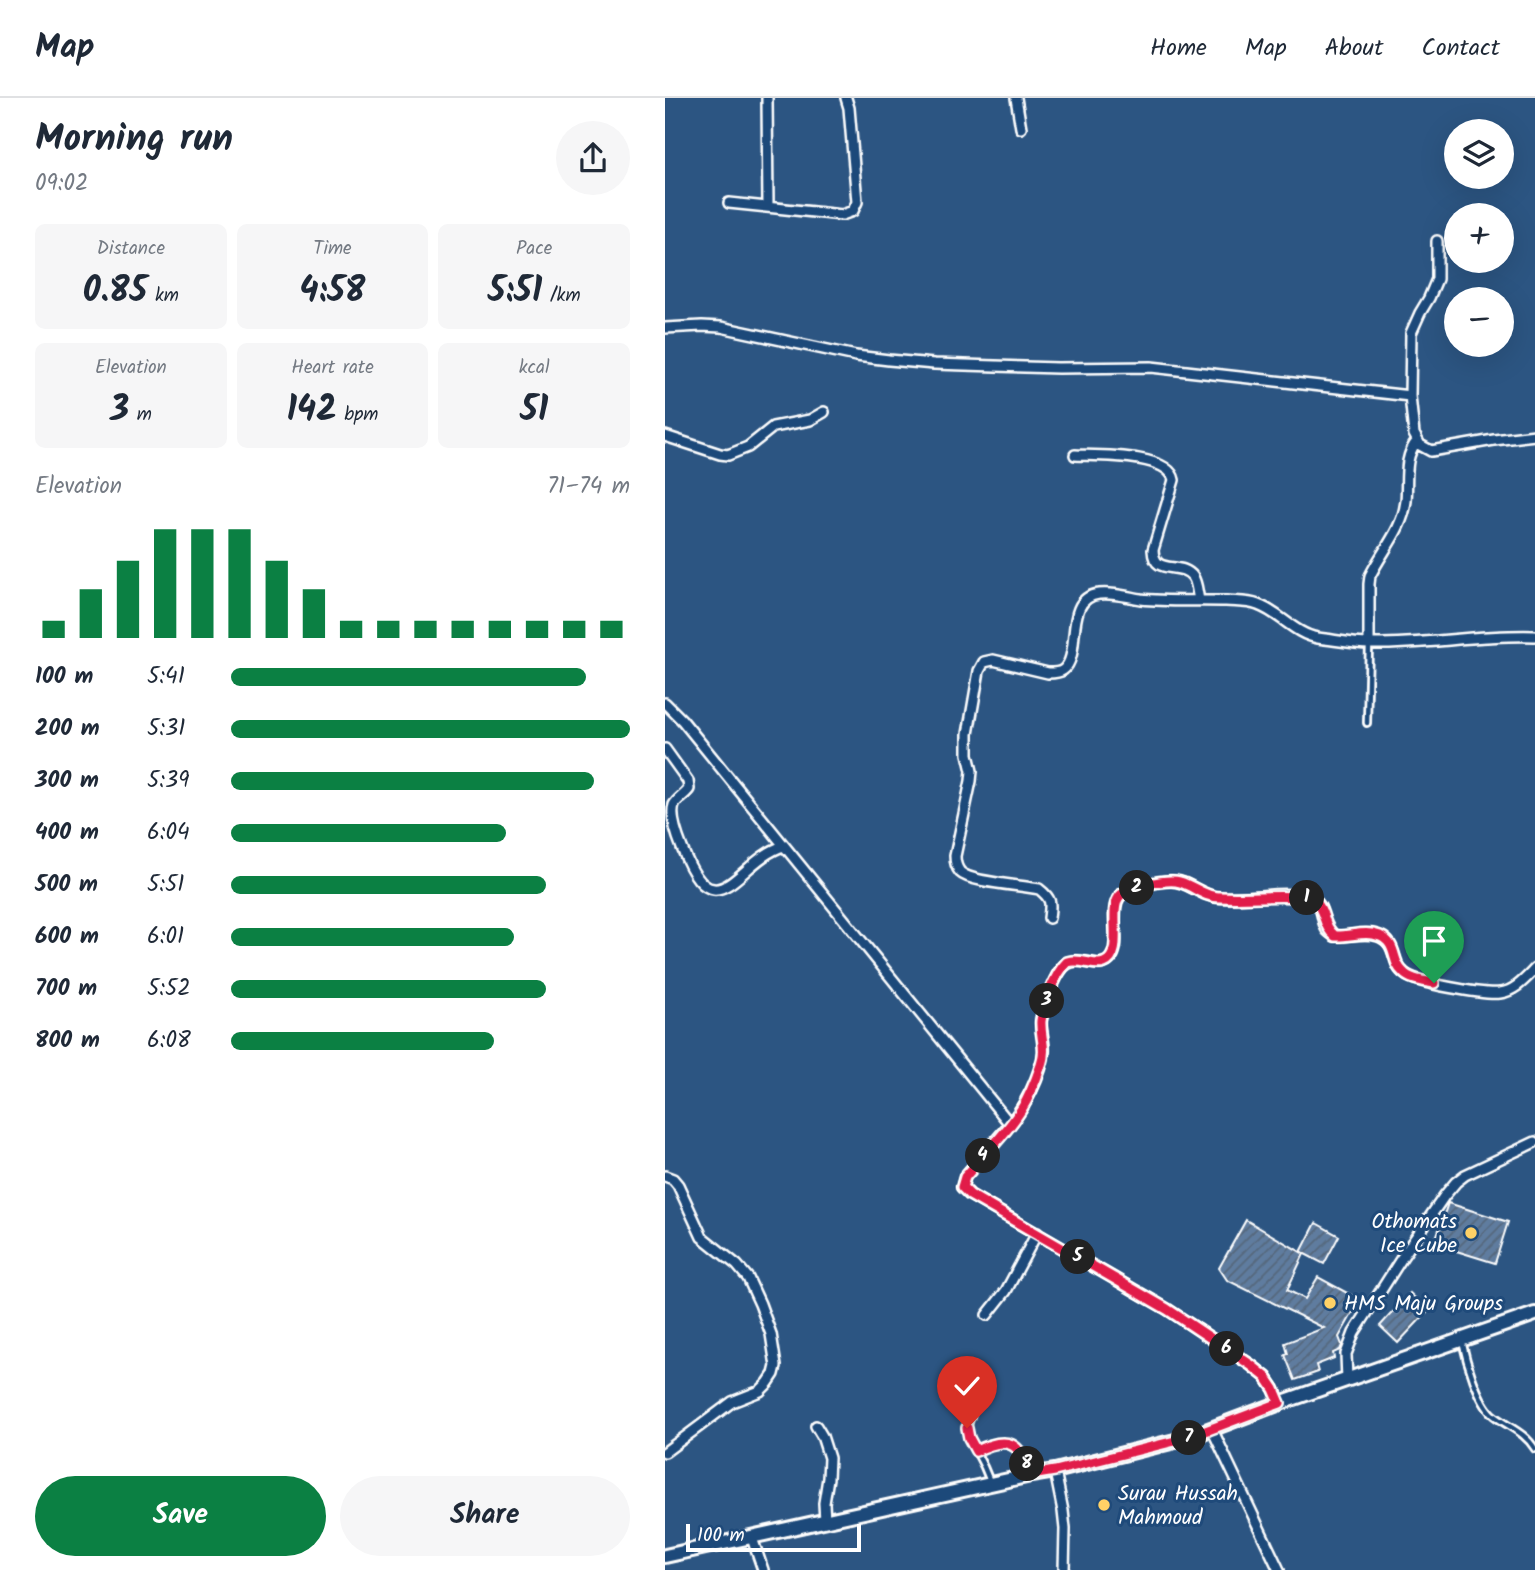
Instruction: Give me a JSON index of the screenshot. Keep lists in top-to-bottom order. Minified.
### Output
{"places":["Othomats Ice Cube","HMS Maju Groups","Surau Hussah Mahmoud"],"scale_bar":"100 m","page":{"header":"Map","nav":["Home","Map","About","Contact"],"heading":["Morning run","09:02"],"map_buttons":["+","−"],"stats":[["Distance","0.85 km"],["Time","4:58"],["Pace","5:51 /km"],["Elevation","3 m"],["Heart rate","142 bpm"],["kcal","51"]],"chart":["Elevation","71–74 m"],"list":[{"name":"100 m","note":"5:41"},{"name":"200 m","note":"5:31"},{"name":"300 m","note":"5:39"},{"name":"400 m","note":"6:04"},{"name":"500 m","note":"5:51"},{"name":"600 m","note":"6:01"},{"name":"700 m","note":"5:52"},{"name":"800 m","note":"6:08"}],"pins":["2","1","3","4","5","6","7","8"],"buttons":["Save","Share"],"scale":"100 m"}}
